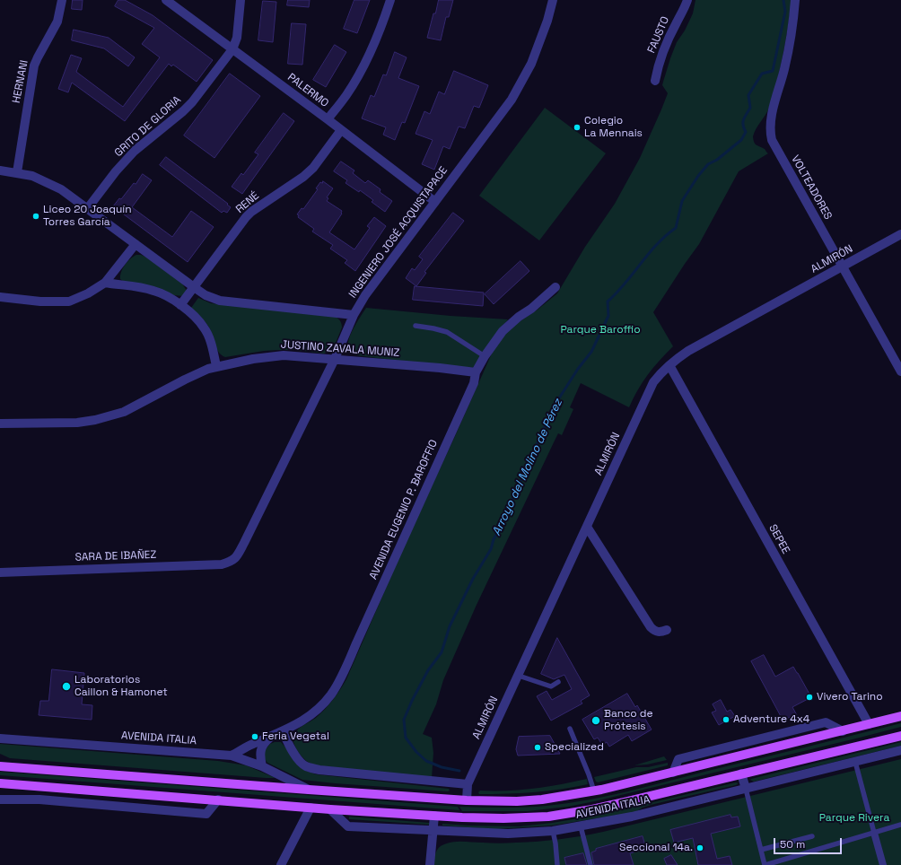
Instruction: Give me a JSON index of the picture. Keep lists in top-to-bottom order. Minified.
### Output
{"streets":{"main road":["AVENIDA ITALIA"],"street":["FAUSTO","HERNANI","PALERMO","GRITO DE GLORIA","VOLTEADORES","RENÉ","INGENIERO JOSÉ ACQUISTAPACE","ALMIRÓN","JUSTINO ZAVALA MUNIZ","AVENIDA EUGENIO P. BAROFFIO","SEPEE","SARA DE IBAÑEZ"]},"crossings":[["PALERMO","GRITO DE GLORIA"],["PALERMO","RENÉ"],["PALERMO","INGENIERO JOSÉ ACQUISTAPACE"],["VOLTEADORES","ALMIRÓN"],["INGENIERO JOSÉ ACQUISTAPACE","JUSTINO ZAVALA MUNIZ"],["INGENIERO JOSÉ ACQUISTAPACE","SARA DE IBAÑEZ"],["ALMIRÓN","SEPEE"],["ALMIRÓN","AVENIDA ITALIA"],["JUSTINO ZAVALA MUNIZ","AVENIDA EUGENIO P. BAROFFIO"],["AVENIDA EUGENIO P. BAROFFIO","AVENIDA ITALIA"],["SEPEE","AVENIDA ITALIA"]],"water":["Arroyo del Molino de Pérez"],"parks":["Parque Baroffio","Parque Rivera"],"places":["Colegio La Mennais","Liceo 20 Joaquín Torres García","Laboratorios Caillon & Hamonet","Vivero Tarino","Adventure 4x4","Banco de Prótesis","Feria Vegetal","Specialized","Seccional 14a."],"scale_bar":"50 m"}
